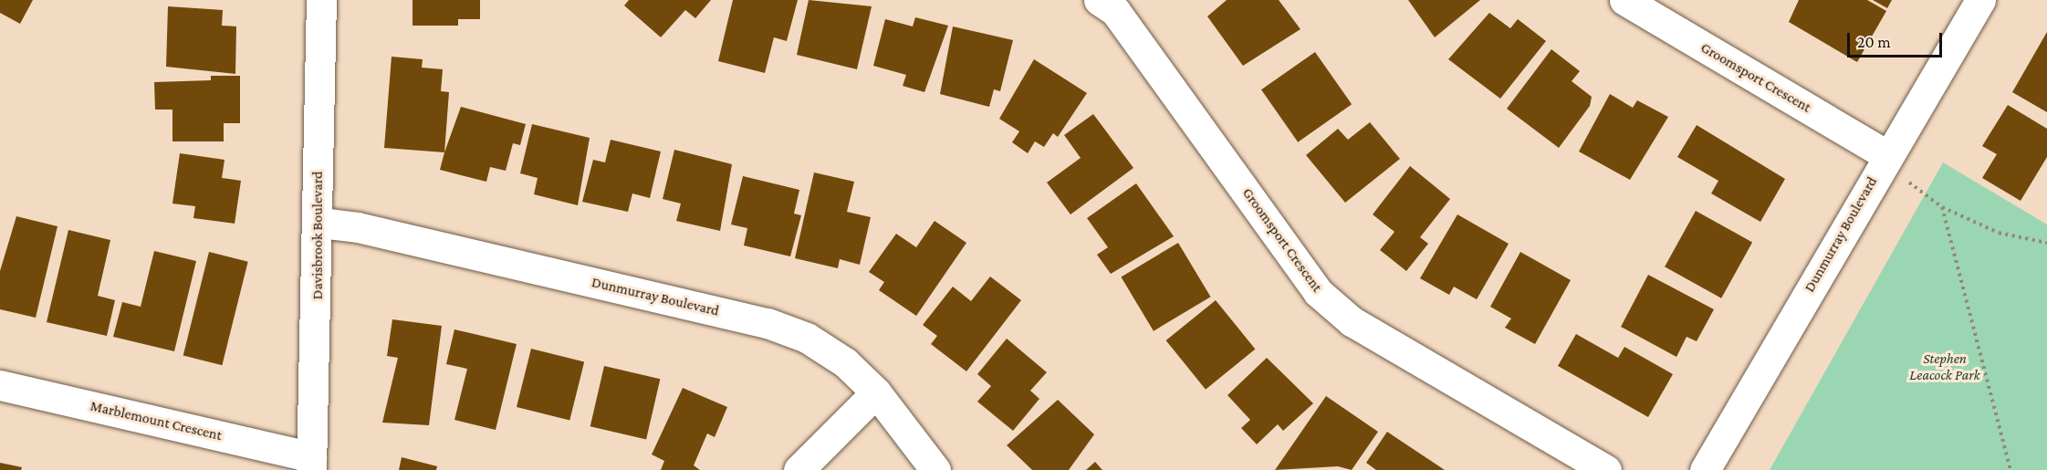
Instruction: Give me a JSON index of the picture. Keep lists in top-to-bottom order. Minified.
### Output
{"streets":{"street":["Groomsport Crescent","Dunmurray Boulevard","Davisbrook Boulevard","Marblemount Crescent"]},"crossings":[["Groomsport Crescent","Dunmurray Boulevard"],["Dunmurray Boulevard","Davisbrook Boulevard"],["Davisbrook Boulevard","Marblemount Crescent"]],"parks":["Stephen Leacock Park"],"scale_bar":"20 m"}
